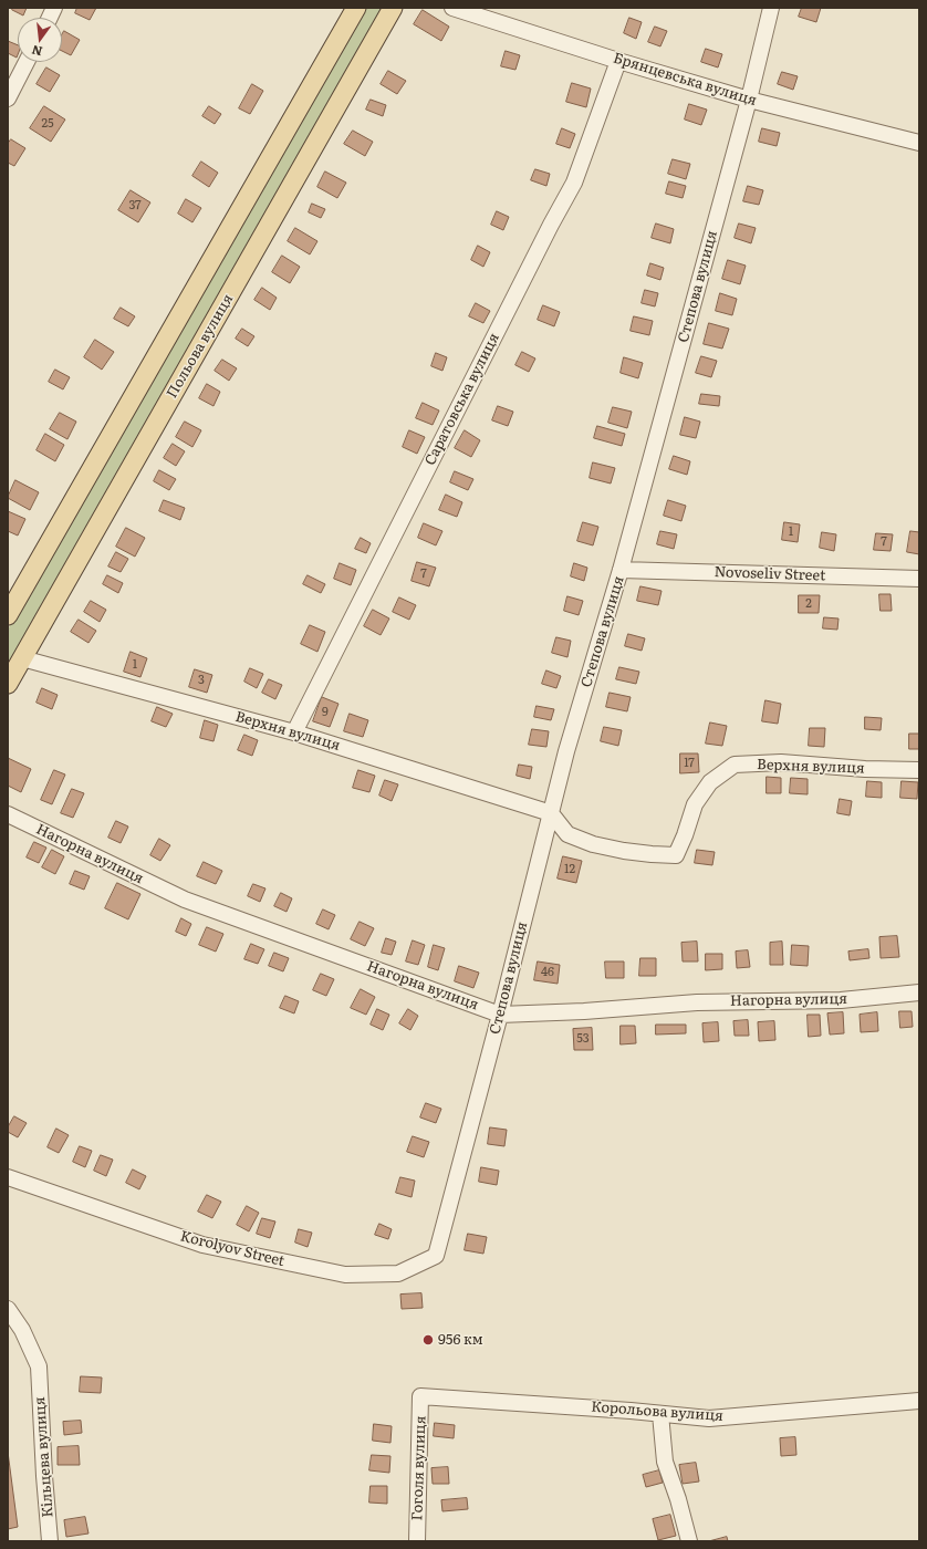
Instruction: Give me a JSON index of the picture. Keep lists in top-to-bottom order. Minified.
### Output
{"streets":{"main road":["Польова вулиця"],"street":["Брянцевська вулиця","Степова вулиця","Саратовська вулиця","Novoseliv Street","Верхня вулиця","Нагорна вулиця","Korolyov Street","Корольова вулиця","Кільцева вулиця","Гоголя вулиця"]},"crossings":[["Брянцевська вулиця","Степова вулиця"],["Брянцевська вулиця","Саратовська вулиця"],["Степова вулиця","Novoseliv Street"],["Степова вулиця","Верхня вулиця"],["Степова вулиця","Нагорна вулиця"],["Степова вулиця","Korolyov Street"],["Польова вулиця","Верхня вулиця"],["Саратовська вулиця","Верхня вулиця"],["Корольова вулиця","Гоголя вулиця"]],"places":["956 км"],"house_numbers":["25","37","1","7","7","2","1","3","9","17","12","46","53"],"north":"bottom"}
